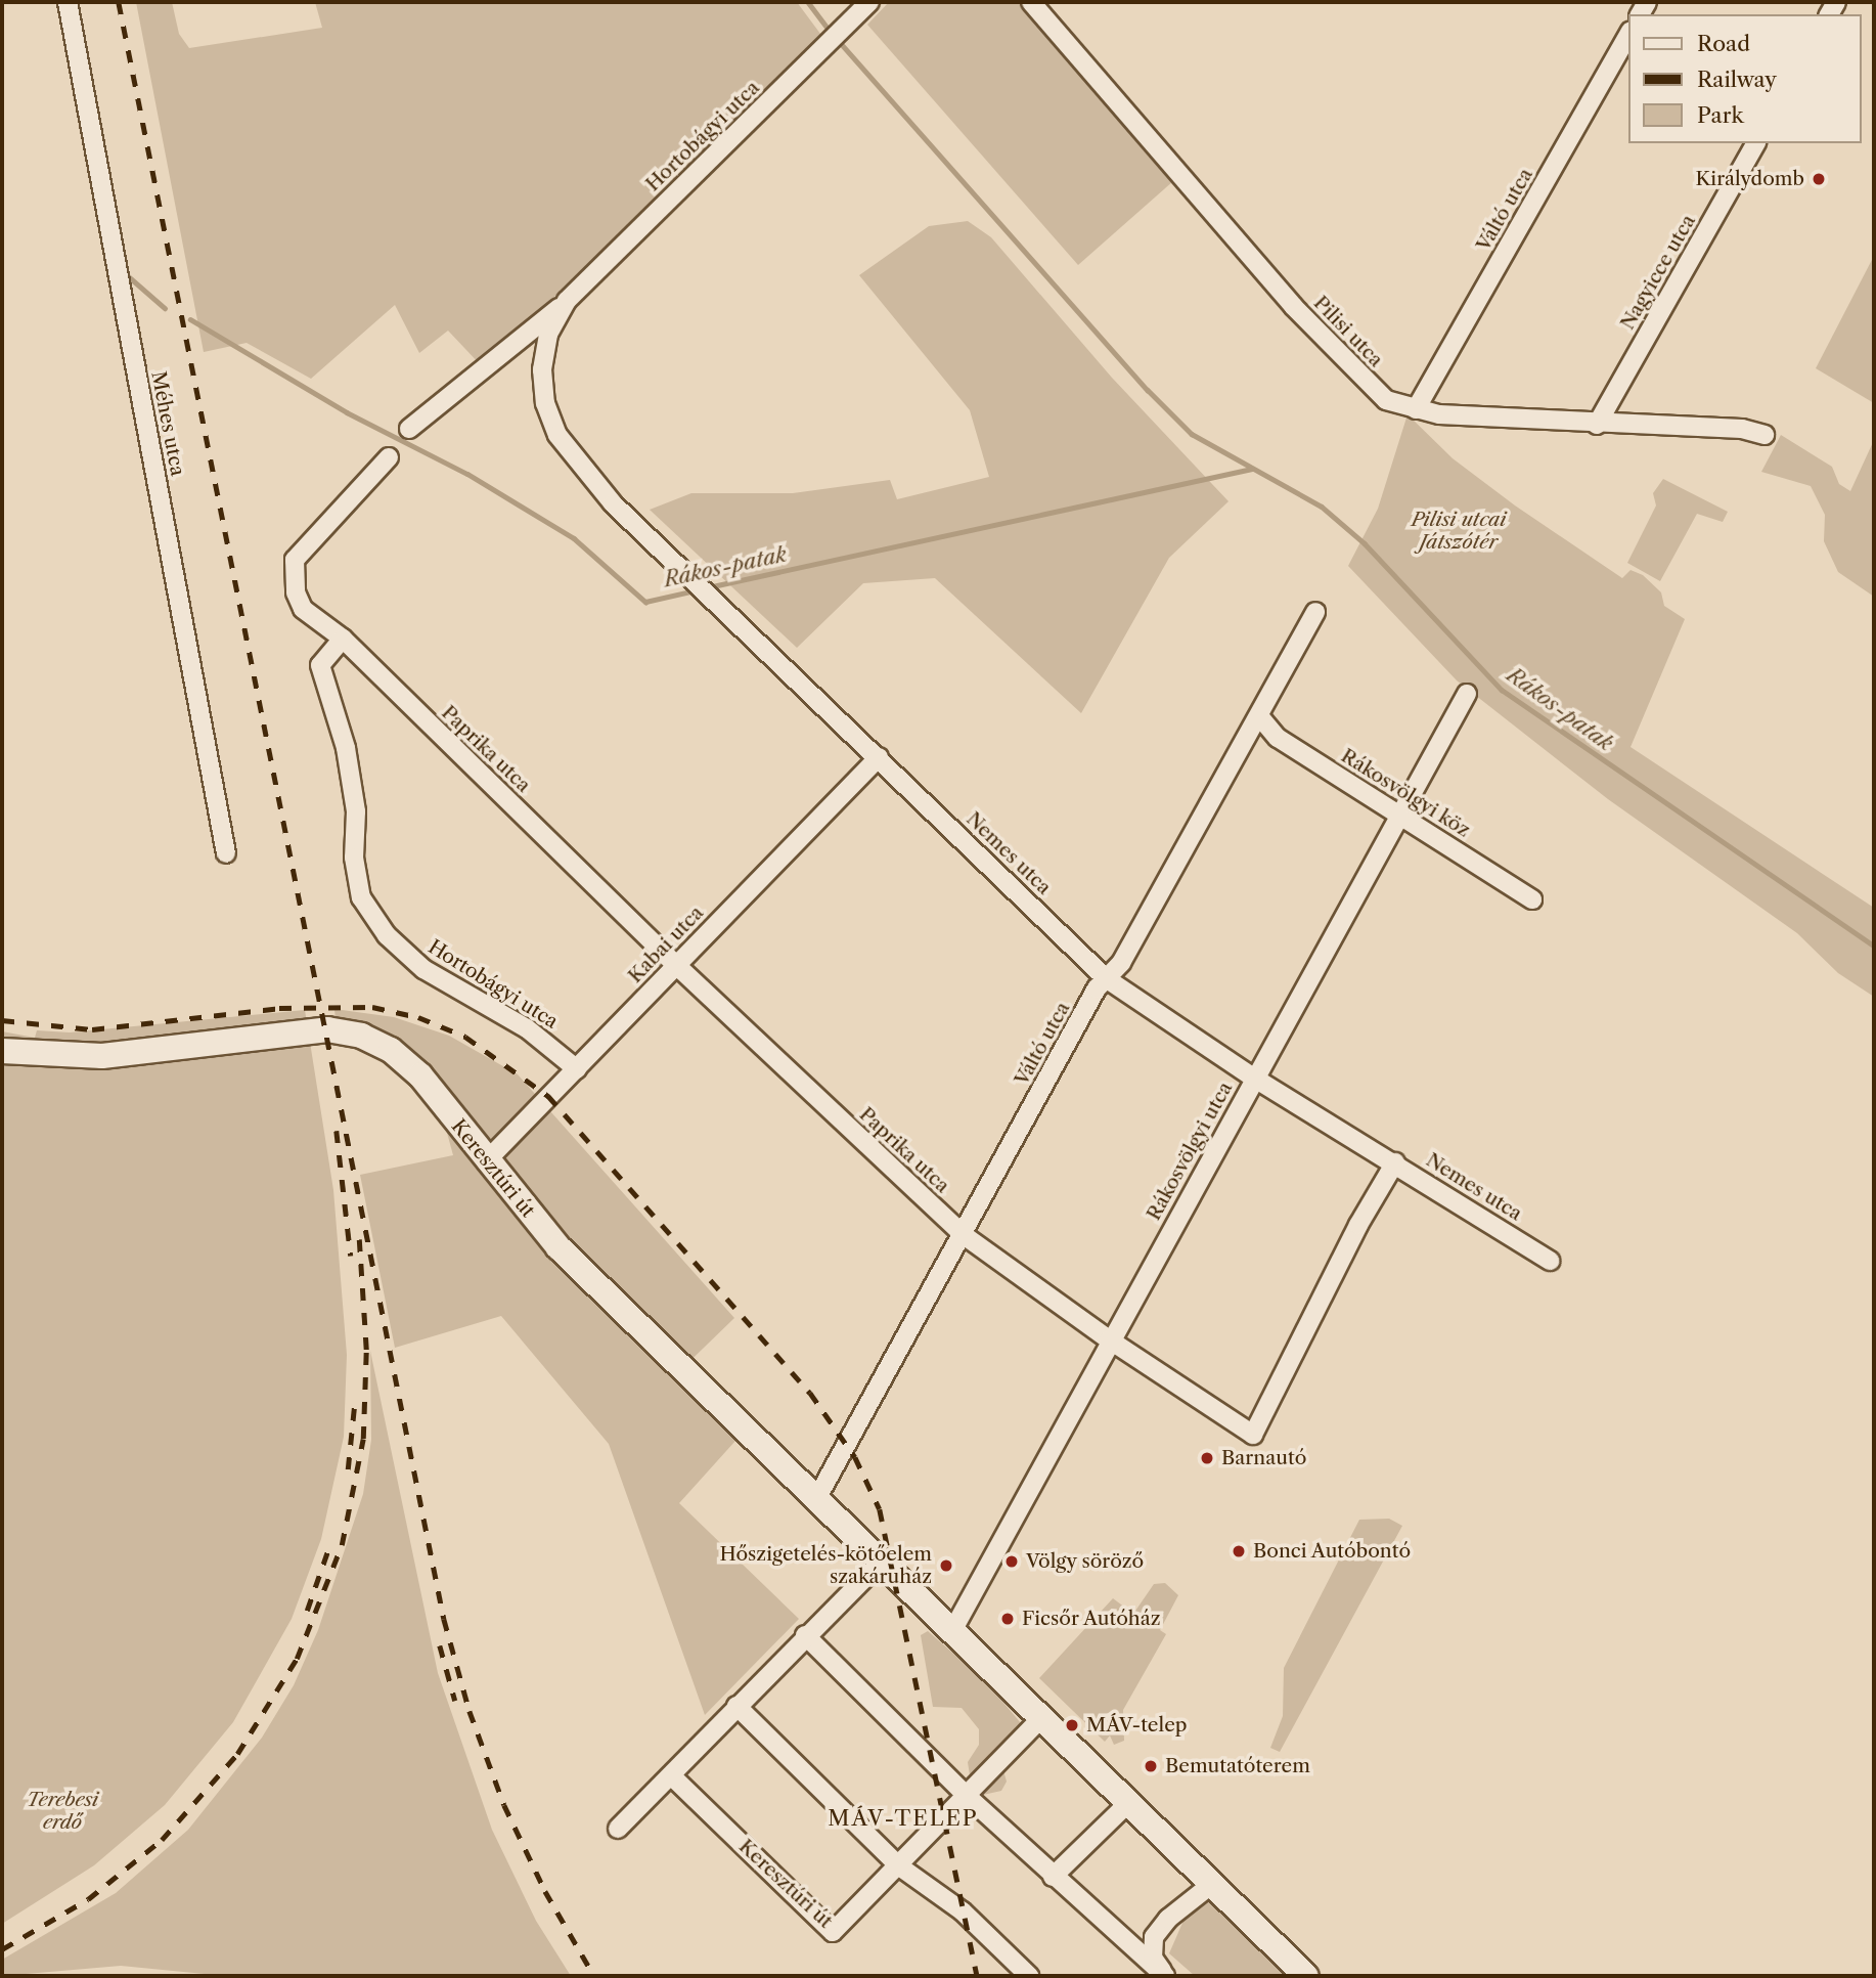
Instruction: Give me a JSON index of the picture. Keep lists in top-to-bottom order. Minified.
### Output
{"streets":{"main road":["Keresztúri út"],"street":["Hortobágyi utca","Váltó utca","Nagyicce utca","Pilisi utca","Méhes utca","Paprika utca","Rákosvölgyi köz","Nemes utca","Kabai utca","Rákosvölgyi utca"]},"crossings":[["Hortobágyi utca","Paprika utca"],["Hortobágyi utca","Nemes utca"],["Hortobágyi utca","Kabai utca"],["Váltó utca","Pilisi utca"],["Váltó utca","Paprika utca"],["Váltó utca","Rákosvölgyi köz"],["Váltó utca","Nemes utca"],["Váltó utca","Keresztúri út"],["Nagyicce utca","Pilisi utca"],["Paprika utca","Nemes utca"],["Paprika utca","Kabai utca"],["Paprika utca","Rákosvölgyi utca"],["Rákosvölgyi köz","Rákosvölgyi utca"],["Nemes utca","Kabai utca"],["Nemes utca","Rákosvölgyi utca"],["Kabai utca","Keresztúri út"],["Rákosvölgyi utca","Keresztúri út"]],"districts":["MÁV-TELEP"],"water":["Rákos-patak"],"parks":["Pilisi utcai Játszótér","Terebesi erdő"],"places":["Királydomb","Barnautó","Bonci Autóbontó","Völgy söröző","Hőszigetelés-kötőelem szakáruház","Ficsőr Autóház","MÁV-telep","Bemutatóterem"],"legend":["Road","Railway","Park"]}
